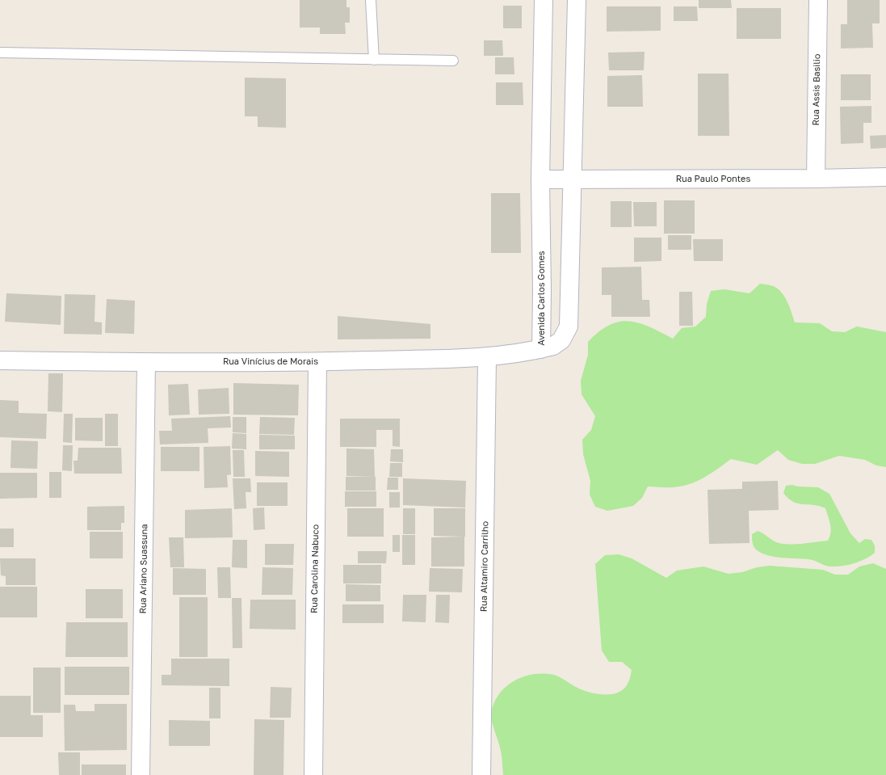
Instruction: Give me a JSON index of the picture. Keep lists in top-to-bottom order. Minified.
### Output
{"streets":{"street":["Rua Assis Basilio","Rua Paulo Pontes","Avenida Carlos Gomes","Rua Vinícius de Morais","Rua Altamiro Carrilho","Rua Ariano Suassuna","Rua Carolina Nabuco"]},"crossings":[["Rua Assis Basilio","Rua Paulo Pontes"],["Rua Paulo Pontes","Avenida Carlos Gomes"],["Avenida Carlos Gomes","Rua Vinícius de Morais"],["Rua Vinícius de Morais","Rua Altamiro Carrilho"],["Rua Vinícius de Morais","Rua Ariano Suassuna"],["Rua Vinícius de Morais","Rua Carolina Nabuco"]]}
